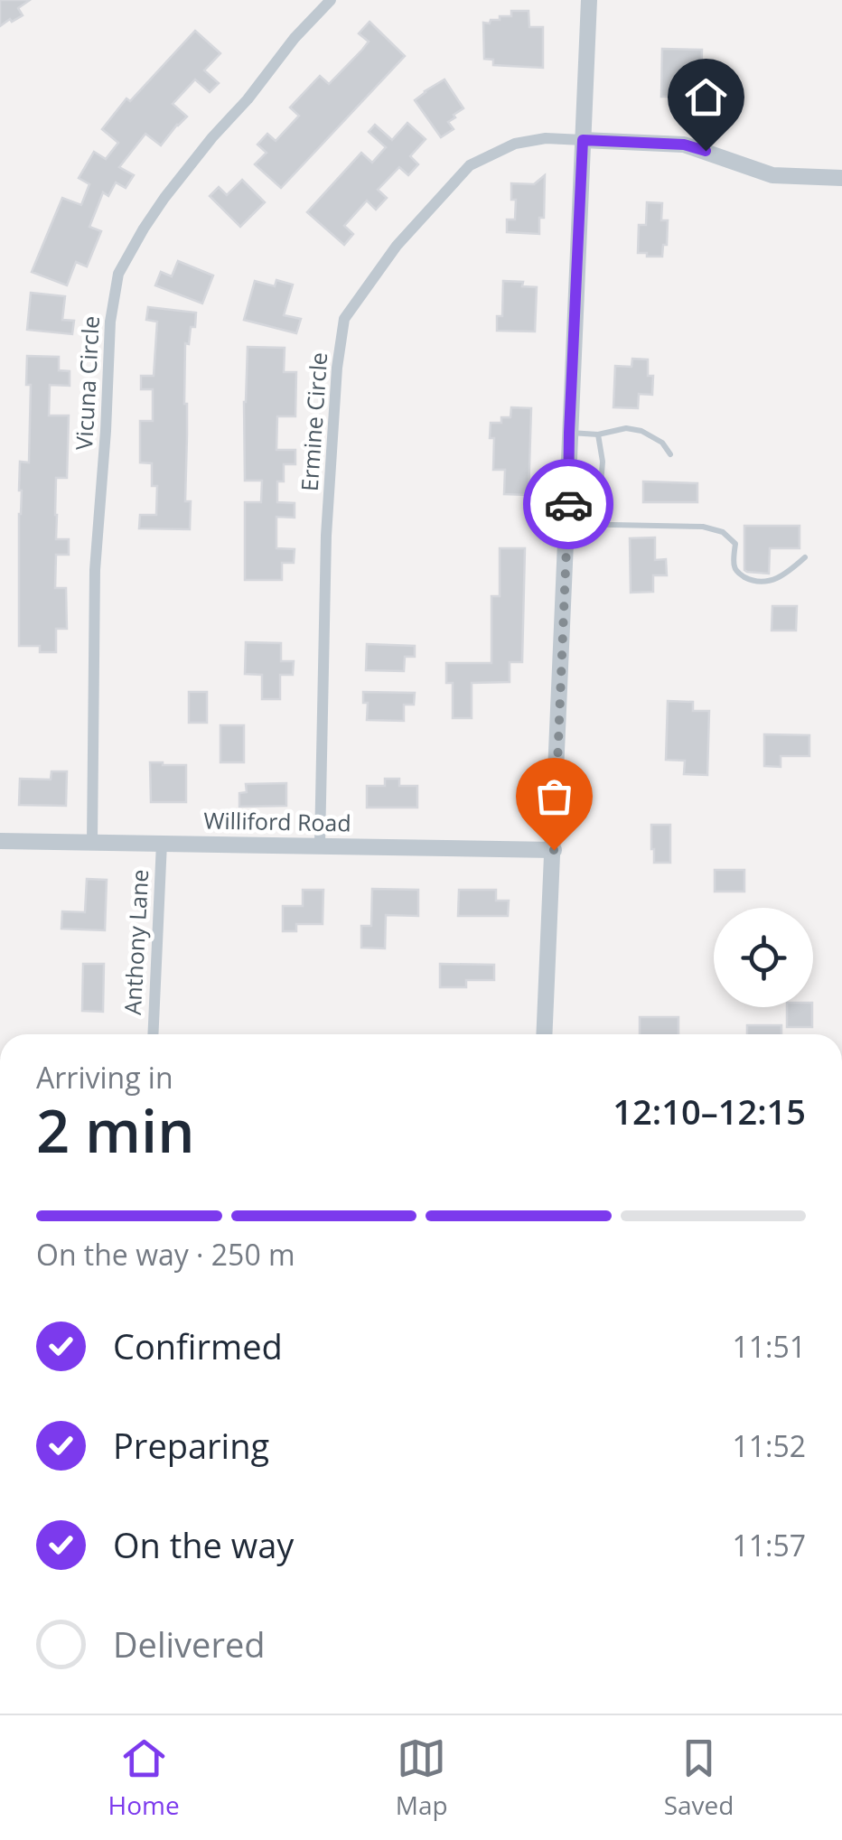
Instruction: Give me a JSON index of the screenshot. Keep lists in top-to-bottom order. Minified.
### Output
{"streets":{"street":["Vicuna Circle","Ermine Circle","Williford Road","Anthony Lane"]},"crossings":[["Vicuna Circle","Williford Road"],["Ermine Circle","Williford Road"],["Williford Road","Anthony Lane"]],"page":{"heading":["2 min","Arriving in","12:10–12:15"],"bar":"On the way · 250 m","list":[["Confirmed","11:51"],["Preparing","11:52"],["On the way","11:57"],"Delivered"],"tabs":["Home","Map","Saved"]}}
